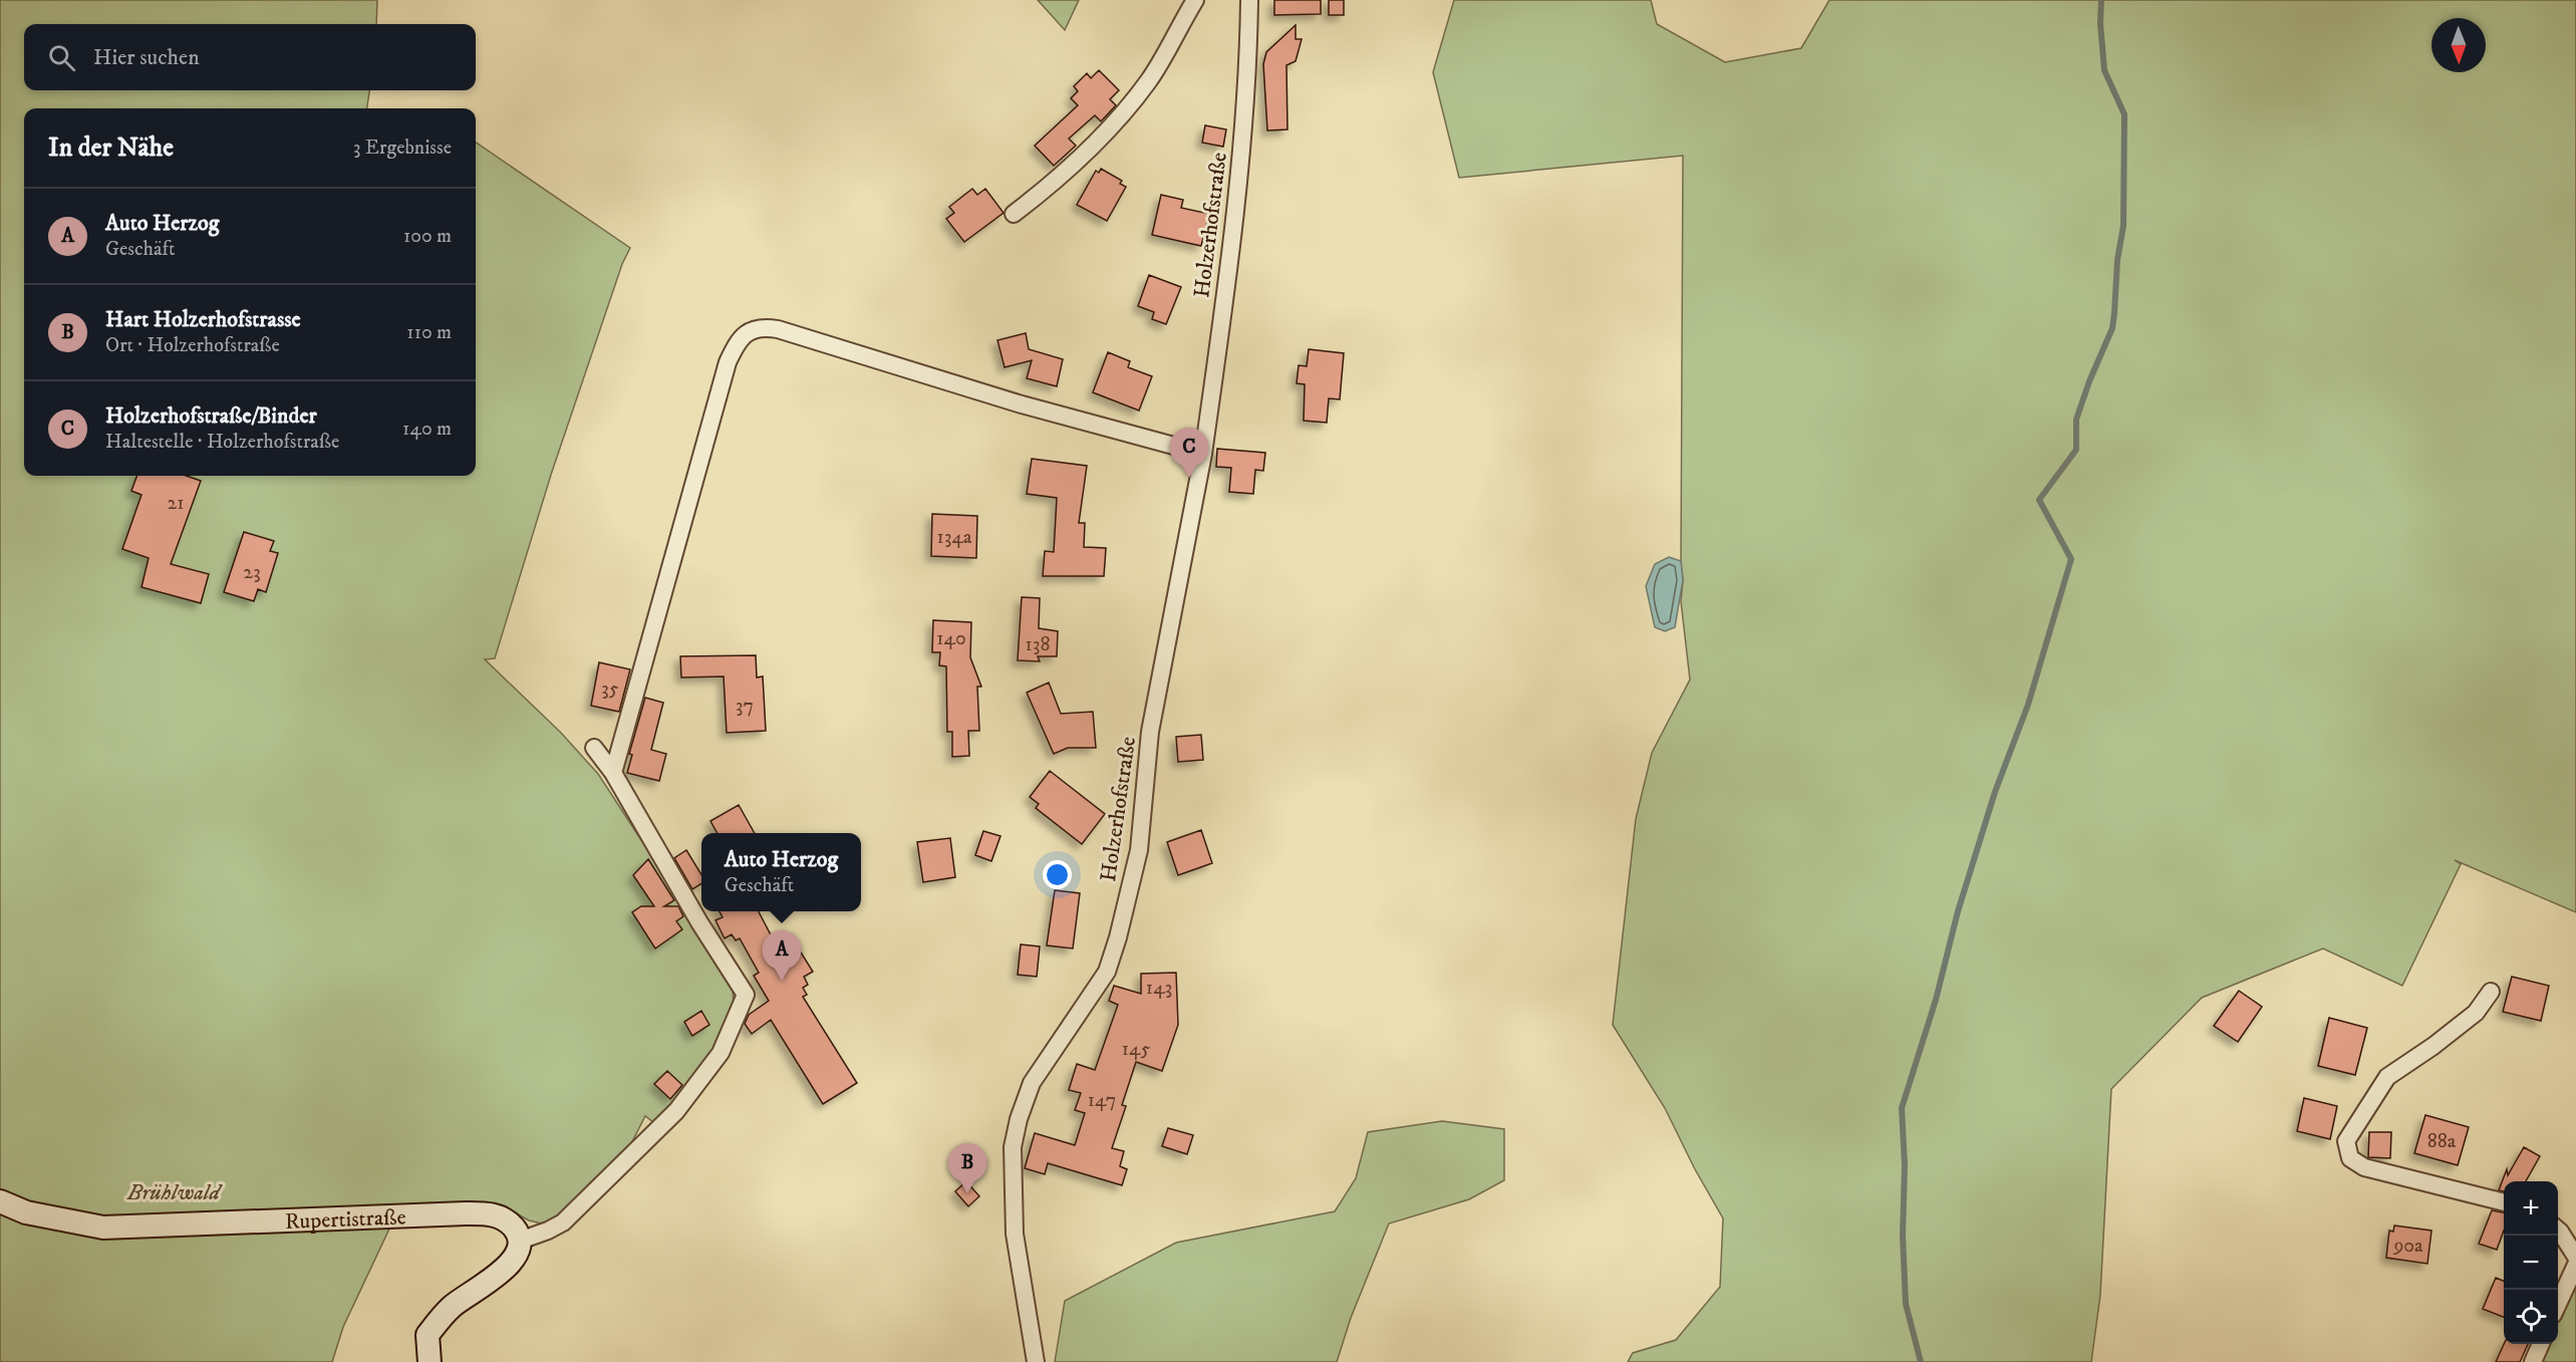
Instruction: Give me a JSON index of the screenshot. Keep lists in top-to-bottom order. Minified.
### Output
{"streets":{"main road":["Rupertistraße"],"street":["Holzerhofstraße"]},"parks":["Brühlwald"],"house_numbers":["21","134a","23","140","138","35","37","143","145","147","88a","90a"],"north":"bottom","page":{"search":"Hier suchen","heading":["In der Nähe","3 Ergebnisse"],"list":[{"mark":"A","name":"Auto Herzog","note":"Geschäft","value":"100 m"},{"mark":"B","name":"Hart Holzerhofstrasse","note":"Ort · Holzerhofstraße","value":"110 m"},{"mark":"C","name":"Holzerhofstraße/Binder","note":"Haltestelle · Holzerhofstraße","value":"140 m"}],"pins":["C","A","B"],"popup":["Auto Herzog","Geschäft"],"map_buttons":["+","−"]}}
